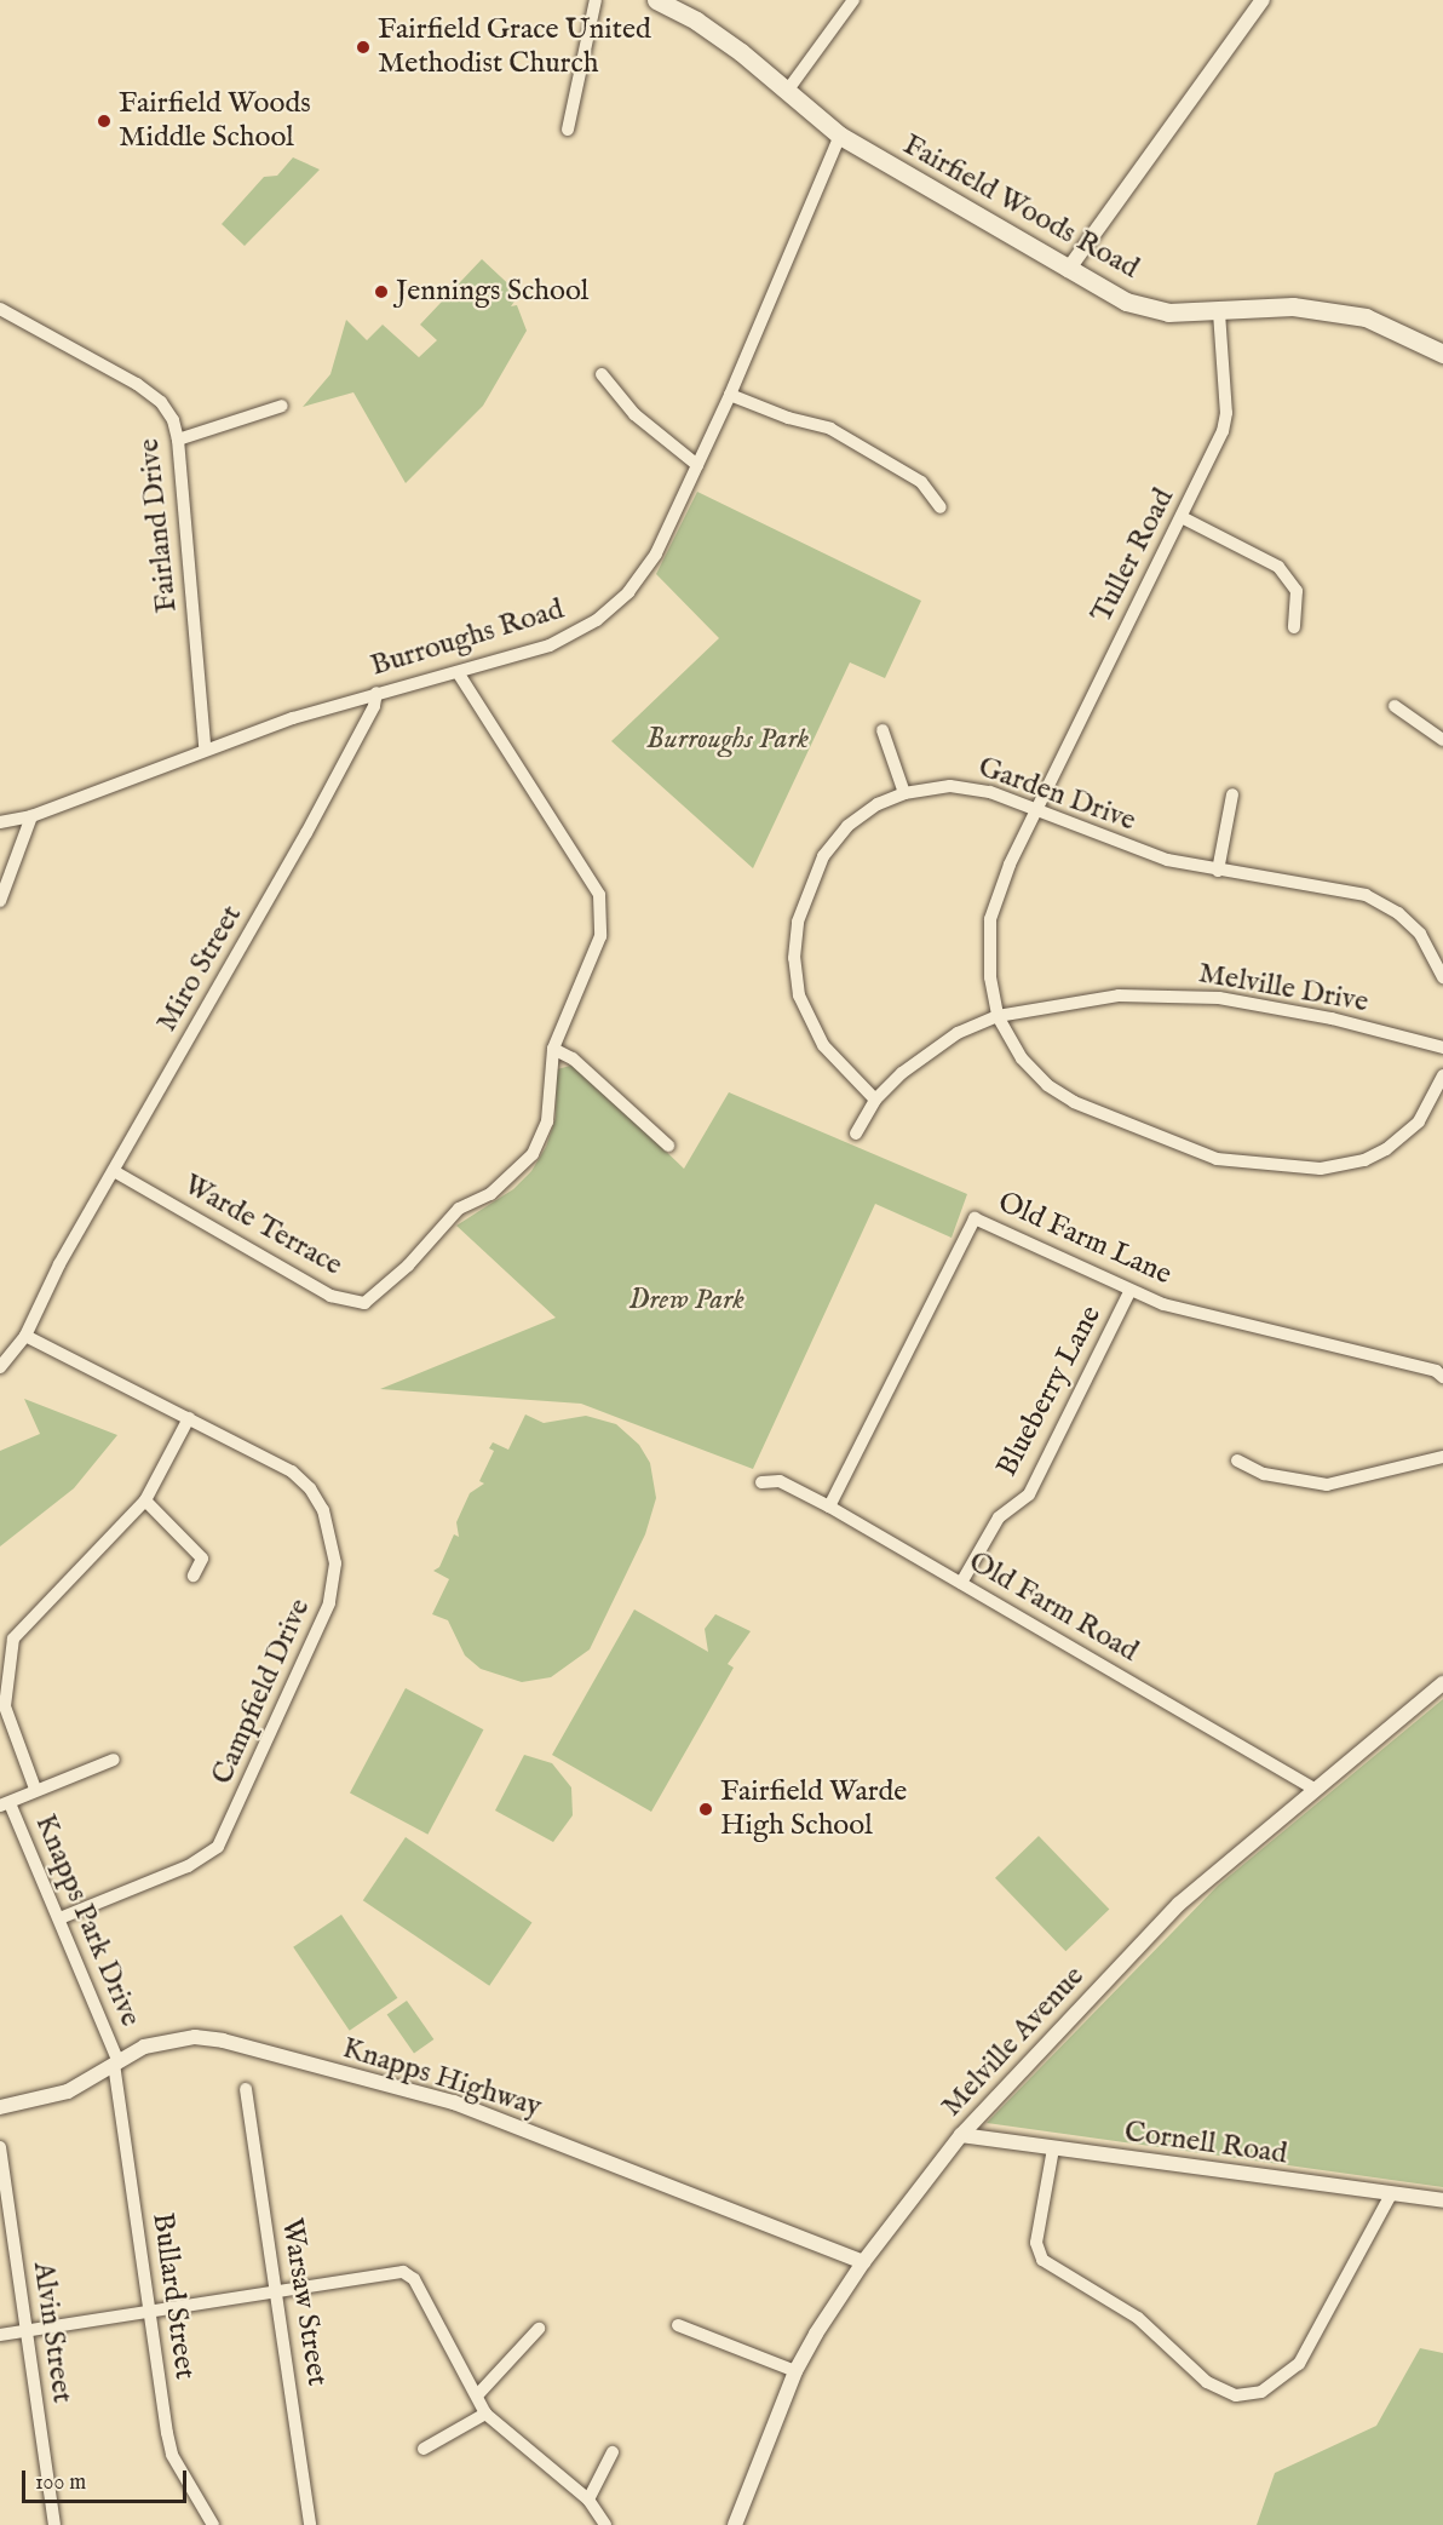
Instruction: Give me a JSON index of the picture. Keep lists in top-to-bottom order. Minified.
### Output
{"streets":{"main road":["Fairfield Woods Road"],"street":["Fairland Drive","Tuller Road","Burroughs Road","Garden Drive","Miro Street","Melville Drive","Warde Terrace","Old Farm Lane","Blueberry Lane","Old Farm Road","Campfield Drive","Knapps Park Drive","Melville Avenue","Knapps Highway","Cornell Road","Bullard Street","Warsaw Street","Alvin Street"]},"crossings":[["Fairfield Woods Road","Tuller Road"],["Fairfield Woods Road","Burroughs Road"],["Fairland Drive","Burroughs Road"],["Tuller Road","Garden Drive"],["Tuller Road","Melville Drive"],["Burroughs Road","Miro Street"],["Burroughs Road","Warde Terrace"],["Garden Drive","Melville Drive"],["Miro Street","Warde Terrace"],["Miro Street","Campfield Drive"],["Old Farm Lane","Blueberry Lane"],["Old Farm Lane","Old Farm Road"],["Blueberry Lane","Old Farm Road"],["Old Farm Road","Melville Avenue"],["Campfield Drive","Knapps Park Drive"],["Knapps Park Drive","Knapps Highway"],["Knapps Park Drive","Bullard Street"],["Melville Avenue","Knapps Highway"],["Melville Avenue","Cornell Road"],["Knapps Highway","Bullard Street"]],"parks":["Burroughs Park","Drew Park"],"places":["Fairfield Grace United Methodist Church","Fairfield Woods Middle School","Jennings School","Fairfield Warde High School"],"scale_bar":"100 m"}
